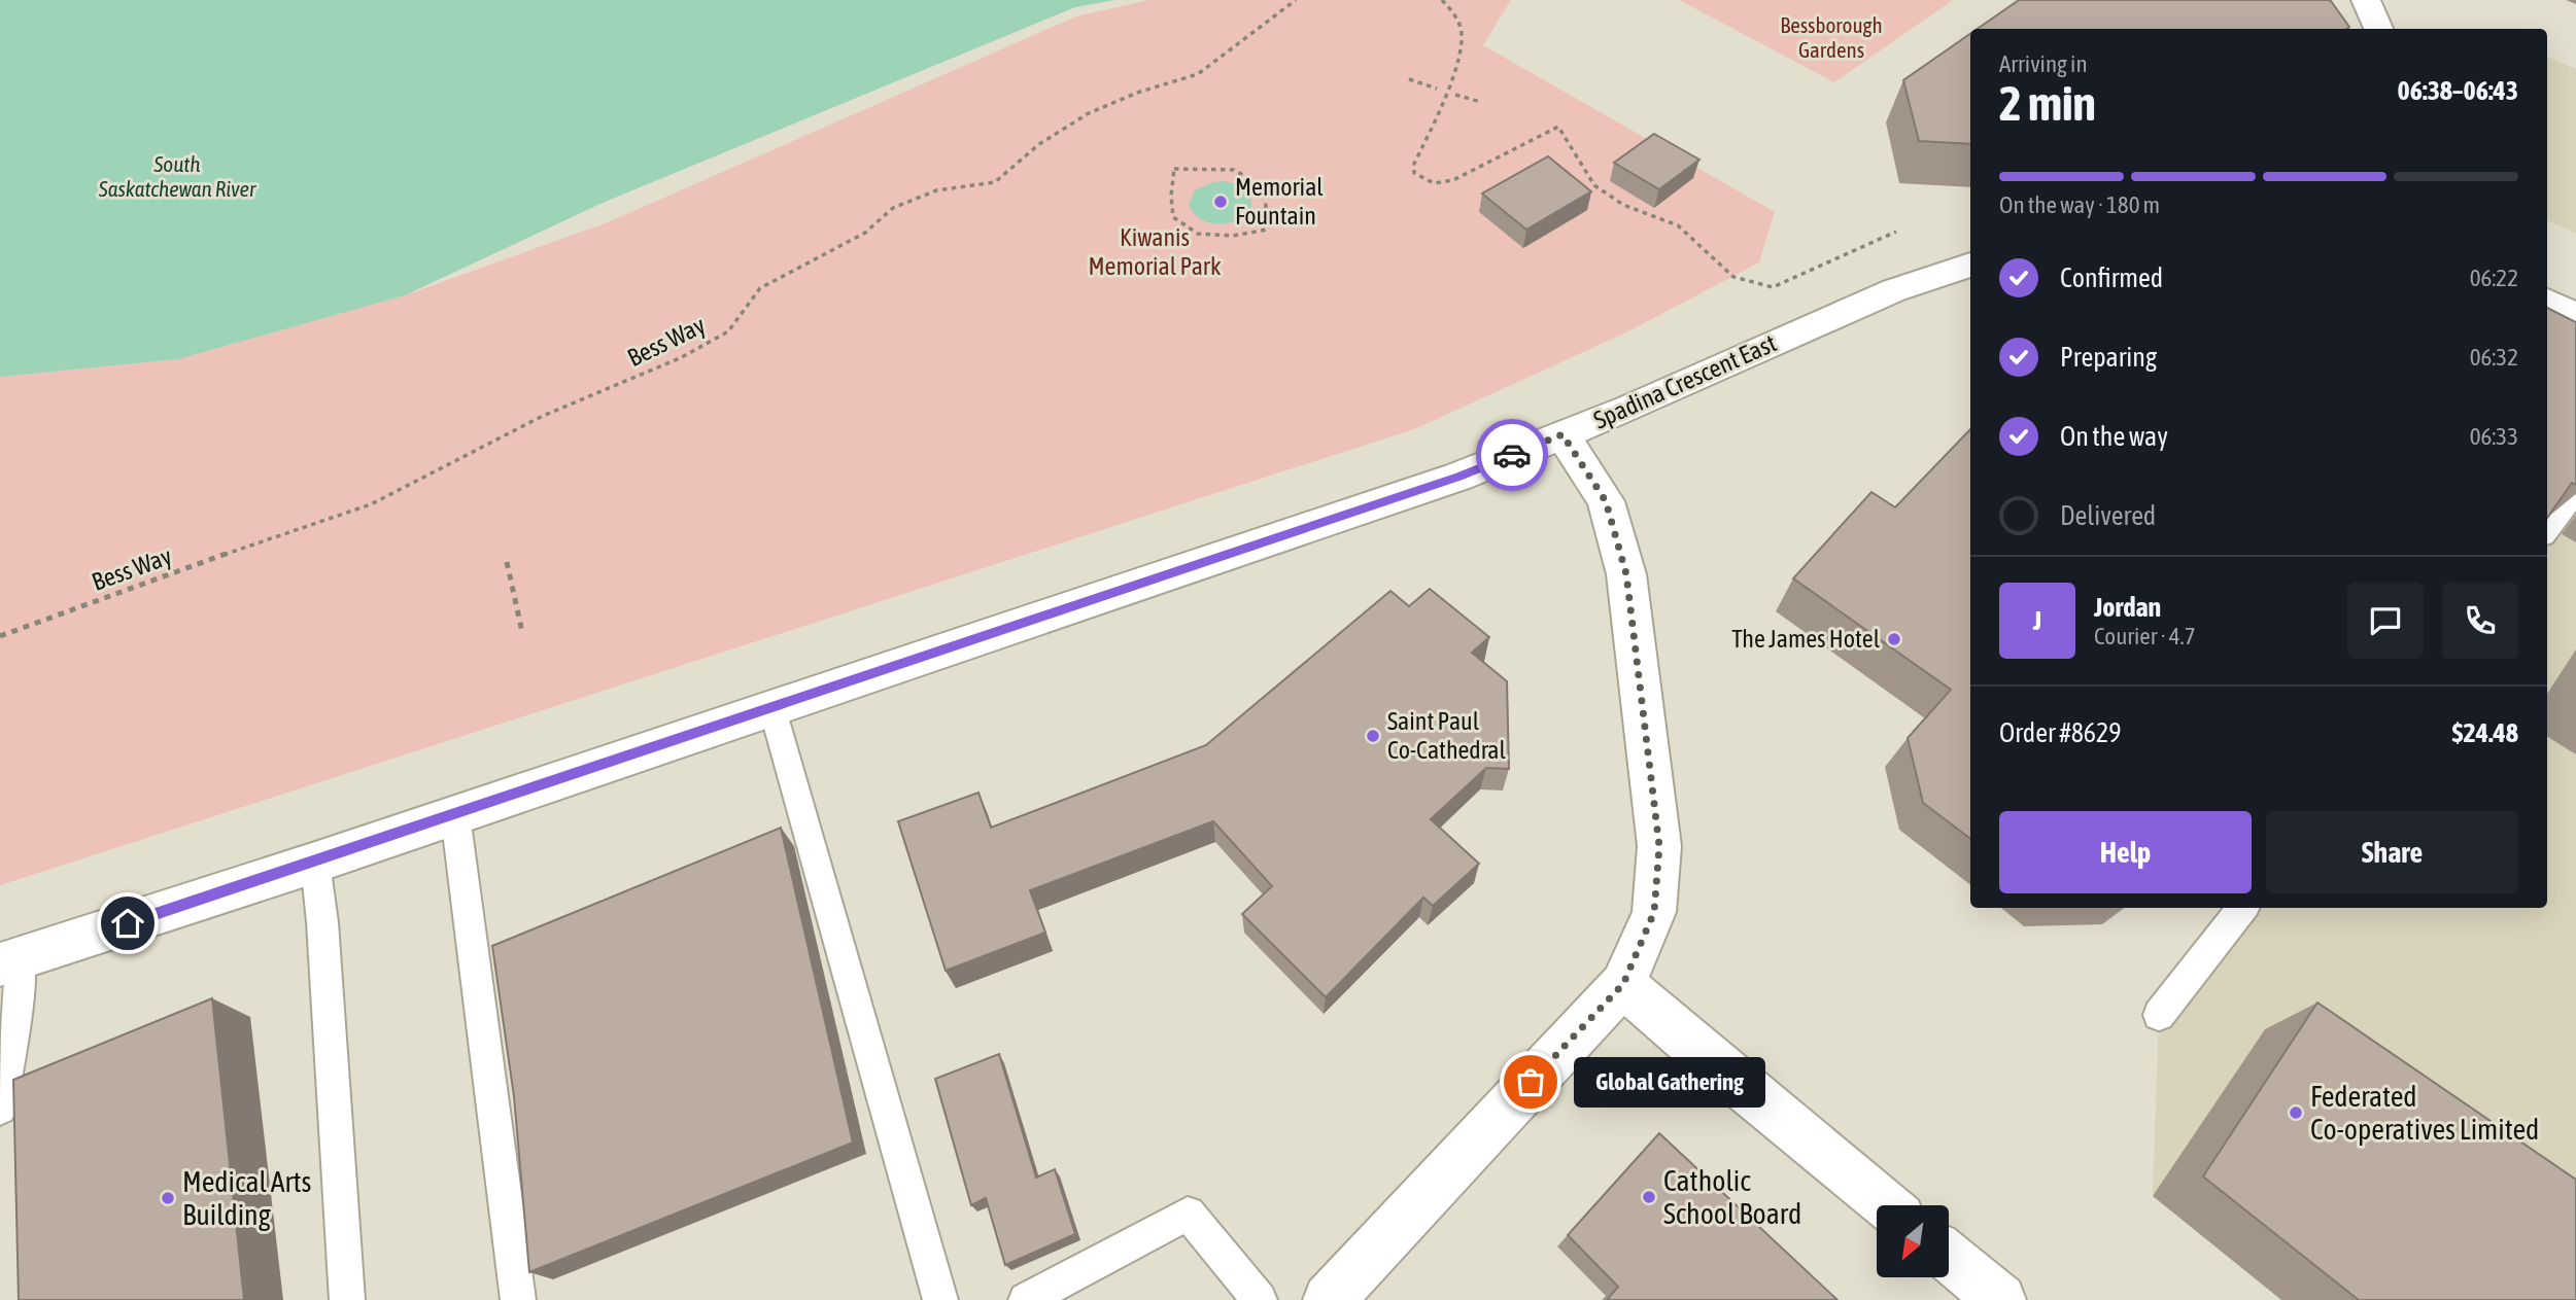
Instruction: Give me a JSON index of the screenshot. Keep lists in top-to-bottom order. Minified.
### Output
{"streets":{"street":["Spadina Crescent East"],"path":["Bess Way"]},"water":["South Saskatchewan River"],"parks":["Bessborough Gardens","Kiwanis Memorial Park"],"places":["Memorial Fountain","The James Hotel","Saint Paul Co-Cathedral","Global Gathering","Federated Co-operatives Limited","Catholic School Board","Medical Arts Building"],"north":"bottom left","page":{"heading":["2 min","Arriving in","06:38–06:43"],"panel":["Jordan","Courier · 4.7","Order #8629","$24.48"],"bar":"On the way · 180 m","list":[["Confirmed","06:22"],["Preparing","06:32"],["On the way","06:33"],"Delivered"],"round":"J","buttons":["Help","Share"],"bubble":"Global Gathering"}}
